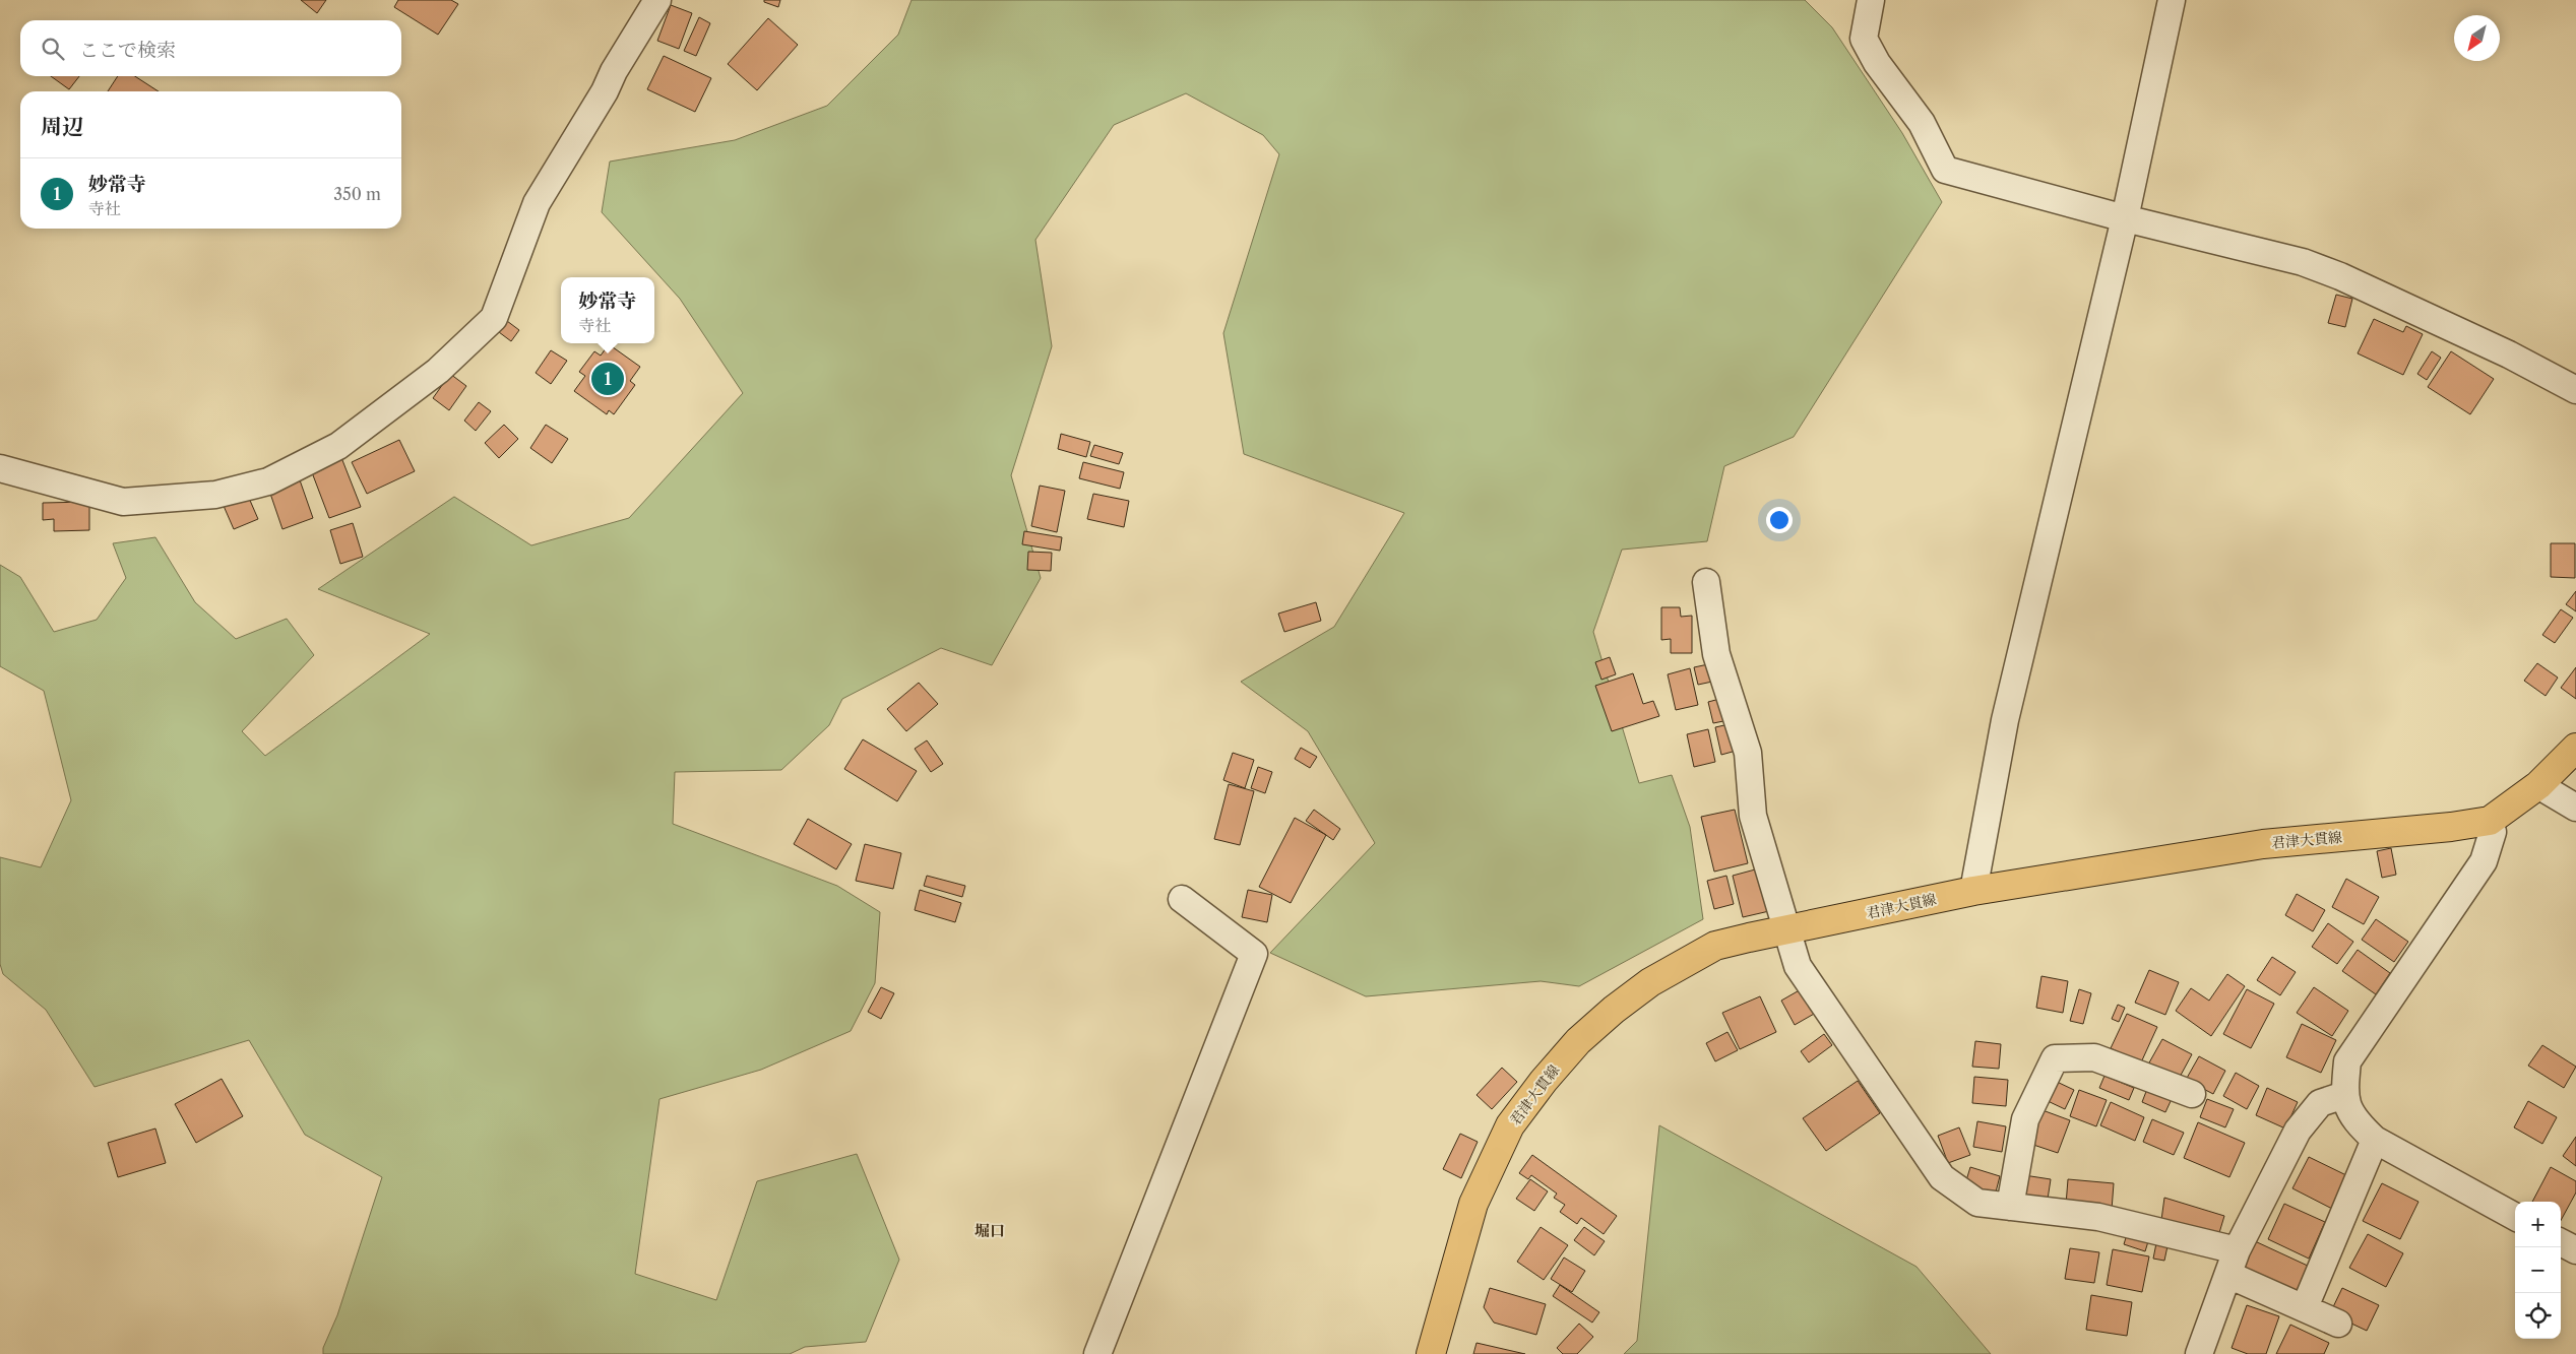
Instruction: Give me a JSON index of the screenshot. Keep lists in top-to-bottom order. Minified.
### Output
{"streets":{"main road":["君津大貫線"]},"districts":["堀口"],"north":"bottom left","page":{"search":"ここで検索","heading":"周辺","list":[{"mark":"1","name":"妙常寺","note":"寺社","value":"350 m"}],"popup":["妙常寺","寺社"],"pins":"1","map_buttons":["+","−"]}}
